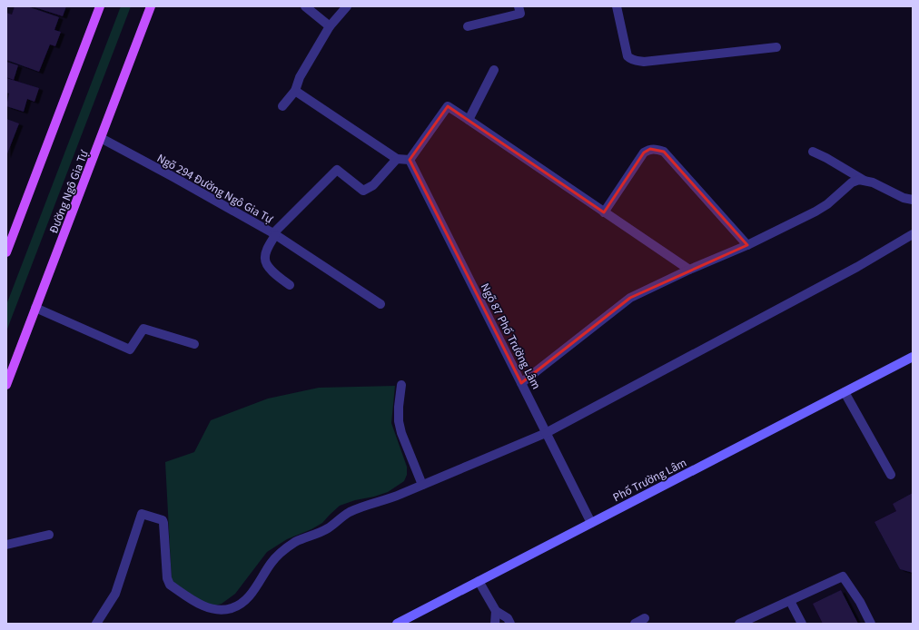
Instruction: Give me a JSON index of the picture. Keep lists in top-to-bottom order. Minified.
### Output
{"streets":{"main road":["Đường Ngô Gia Tự","Phố Trường Lâm"],"street":["Ngõ 294 Đường Ngô Gia Tự","Ngõ 87 Phố Trường Lâm"]},"crossings":[["Ngõ 294 Đường Ngô Gia Tự","Đường Ngô Gia Tự"],["Ngõ 87 Phố Trường Lâm","Phố Trường Lâm"]]}
